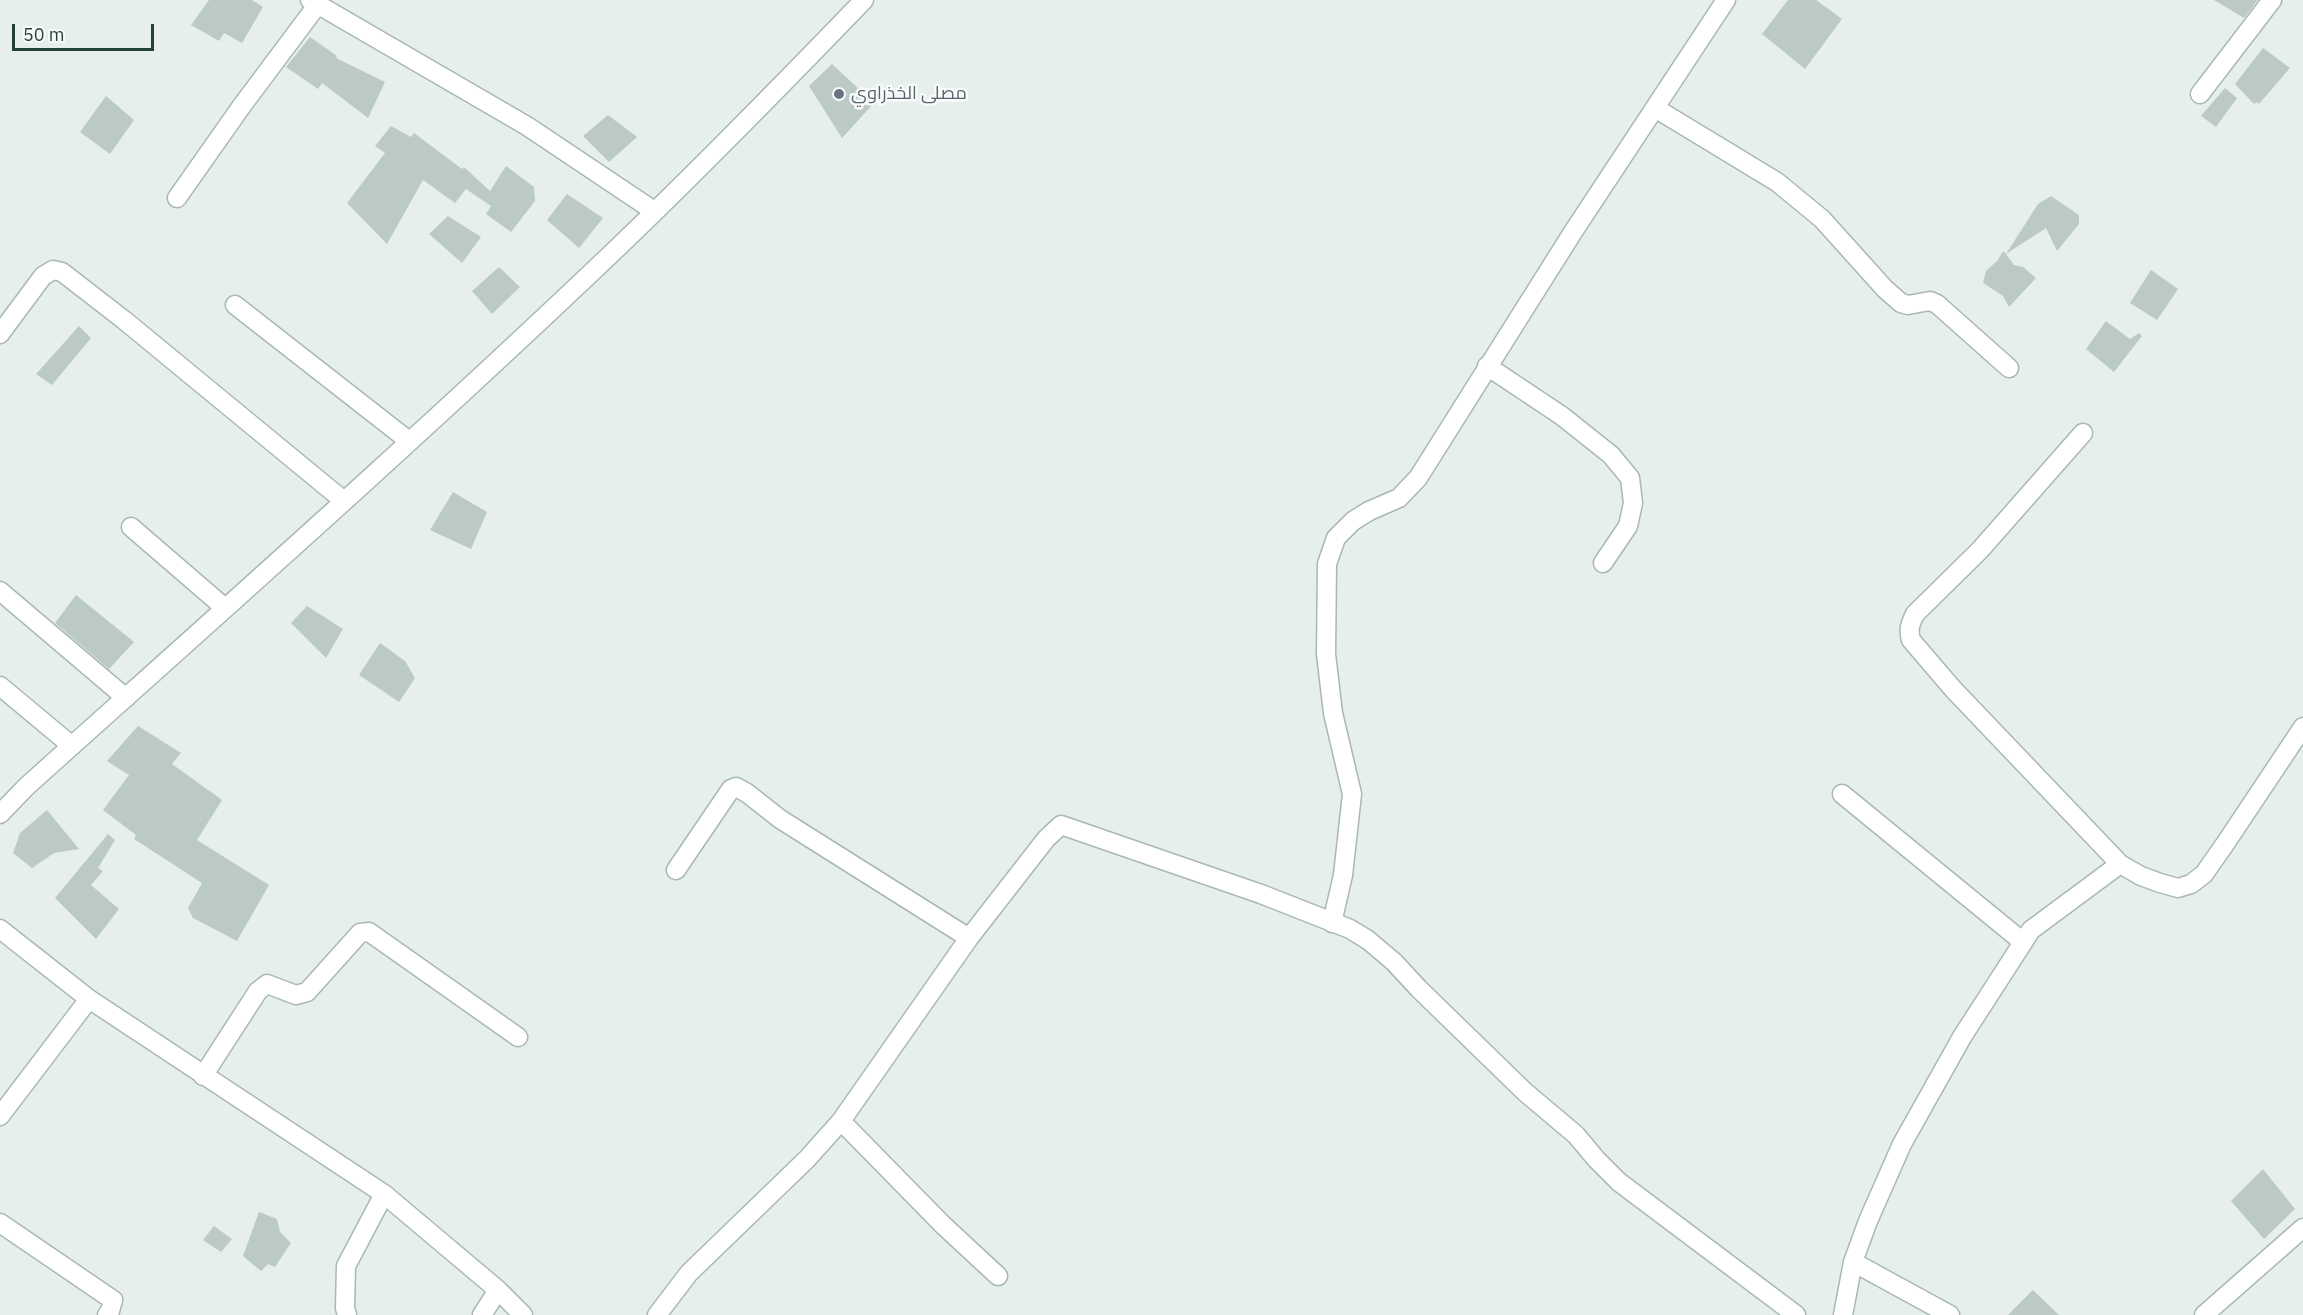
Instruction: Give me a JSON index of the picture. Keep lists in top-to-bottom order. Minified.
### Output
{"places":["مصلى الخذراوي"],"scale_bar":"50 m"}
